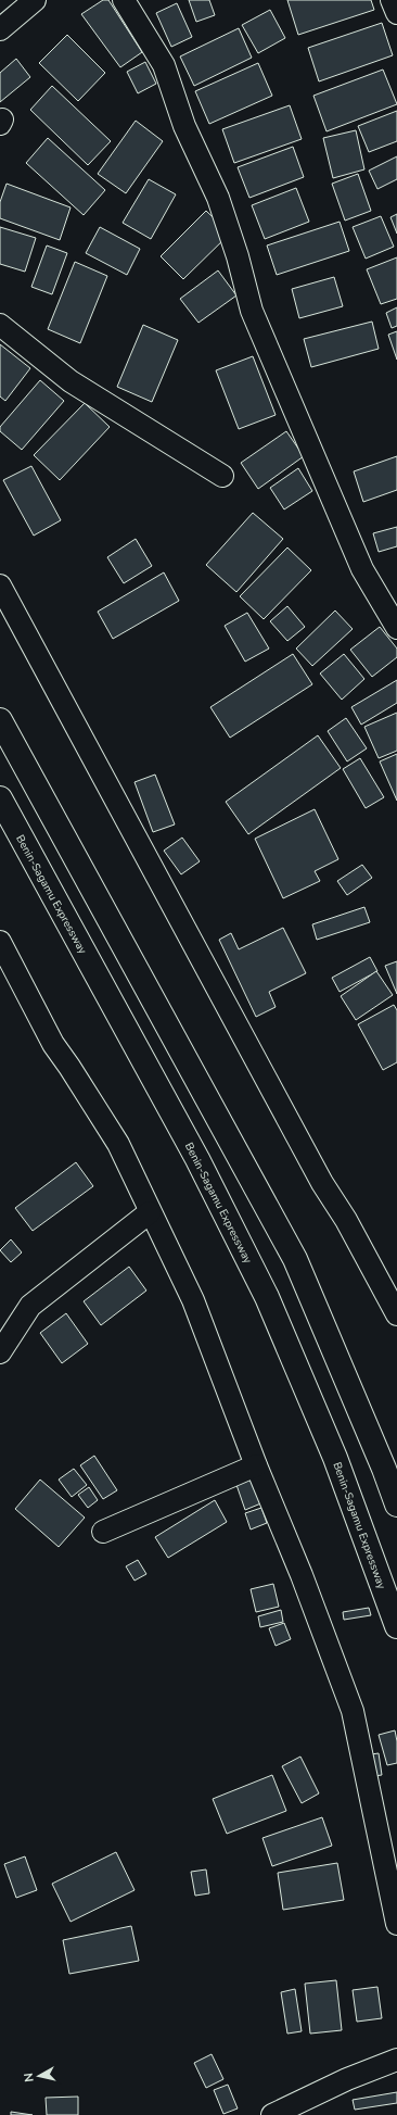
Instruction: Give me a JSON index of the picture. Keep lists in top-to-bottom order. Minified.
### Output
{"streets":{"highway":["Benin-Sagamu Expressway"]},"north":"left"}
